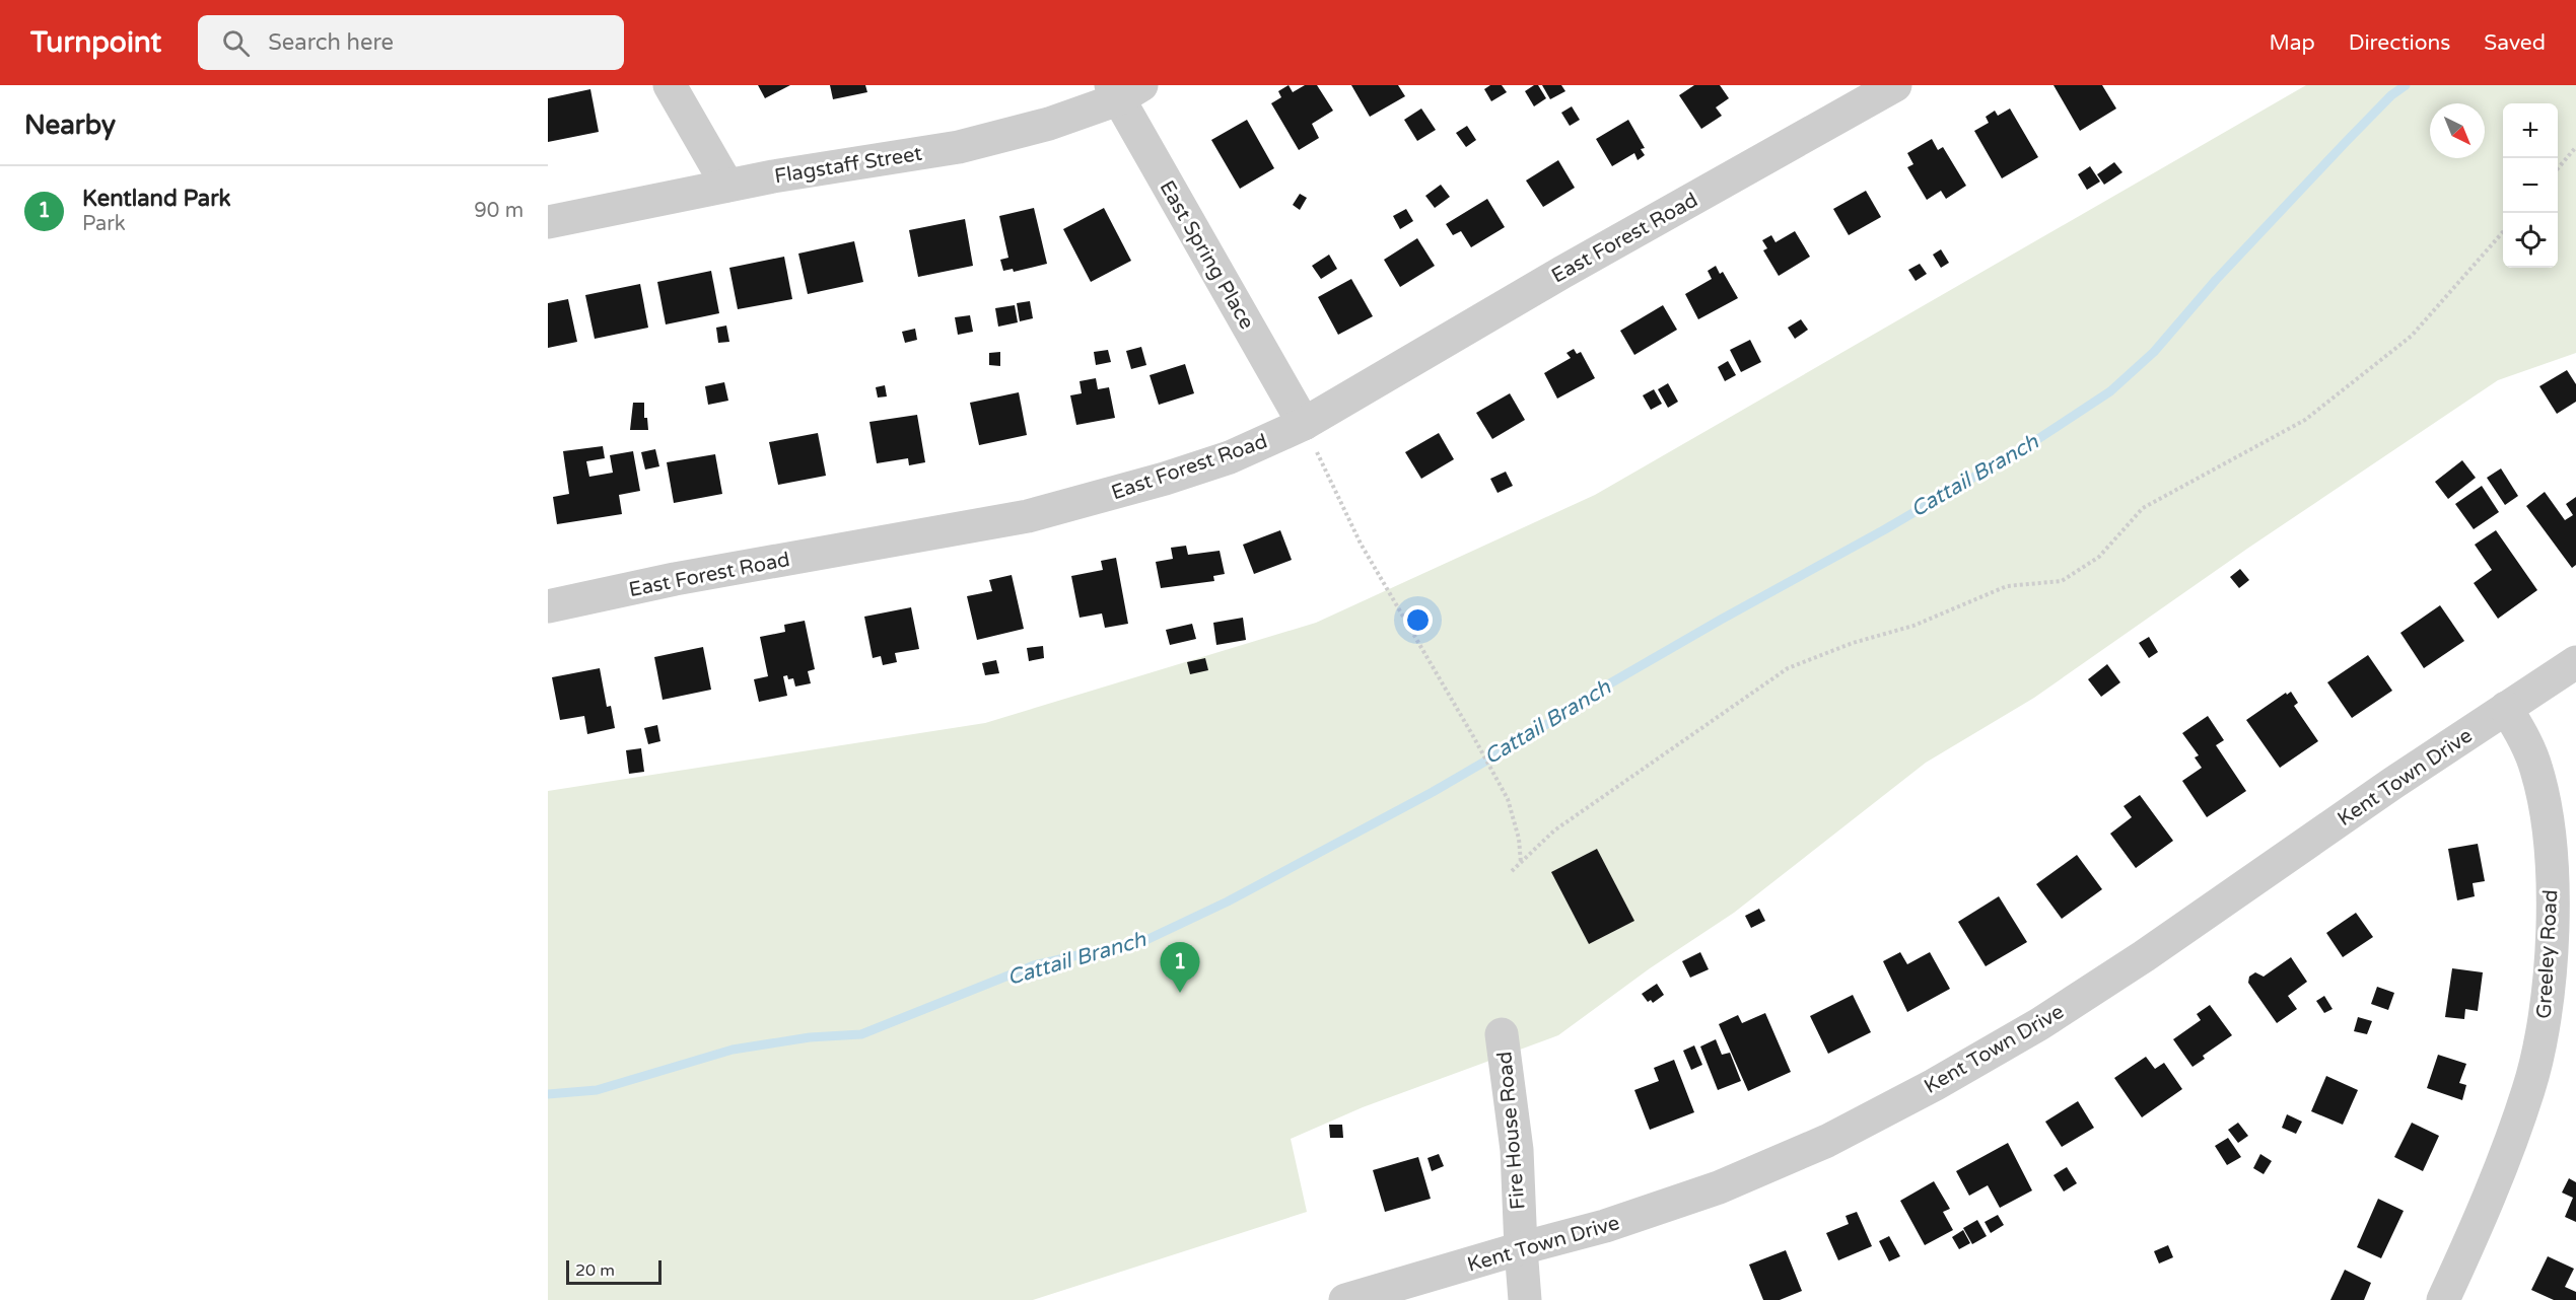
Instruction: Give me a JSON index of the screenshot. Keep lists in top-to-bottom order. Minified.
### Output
{"streets":{"street":["Flagstaff Street","East Forest Road","East Spring Place","Kent Town Drive","Greeley Road","Fire House Road"]},"crossings":[["Flagstaff Street","East Spring Place"],["East Forest Road","East Spring Place"],["Kent Town Drive","Greeley Road"],["Kent Town Drive","Fire House Road"]],"water":["Cattail Branch"],"scale_bar":"20 m","north":"bottom right","page":{"header":"Turnpoint","search":"Search here","nav":["Map","Directions","Saved"],"heading":"Nearby","map_buttons":["+","−"],"list":[{"mark":"1","name":"Kentland Park","note":"Park","value":"90 m"}],"pins":"1","scale":"20 m"}}
